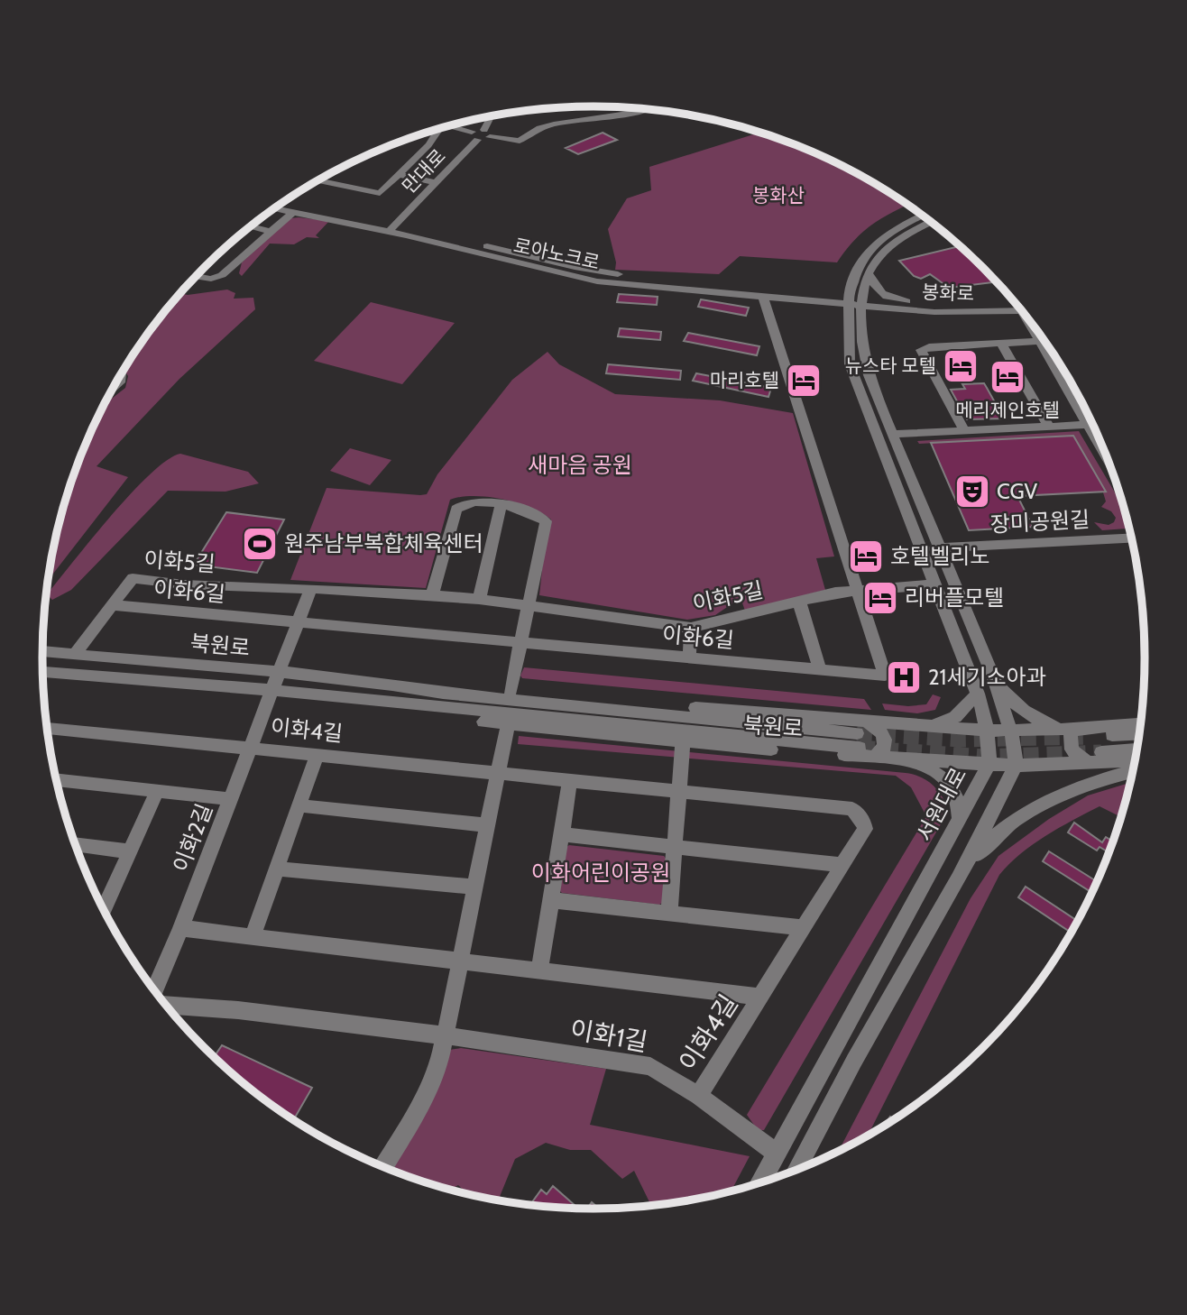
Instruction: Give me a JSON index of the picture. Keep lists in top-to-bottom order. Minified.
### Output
{"streets":{"street":["만대로","로아노크로","봉화로","장미공원길","이화5길","이화6길","북원로","이화4길","서원대로","이화2길","이화1길"]},"crossings":[["만대로","로아노크로"],["로아노크로","이화6길"],["로아노크로","서원대로"],["장미공원길","서원대로"],["이화5길","이화6길"],["이화5길","북원로"],["이화5길","서원대로"],["이화5길","이화2길"],["이화6길","이화2길"],["북원로","서원대로"],["북원로","이화2길"],["이화4길","이화2길"],["이화4길","이화1길"],["서원대로","이화1길"]],"parks":["봉화산","새마음 공원","이화어린이공원"],"places":{"hotel":["뉴스타 모텔","메리제인호텔","마리호텔","호텔벨리노","리버플모텔"],"theatre":["CGV"],"sports":["원주남부복합체육센터"],"hospital":["21세기소아과"]}}
